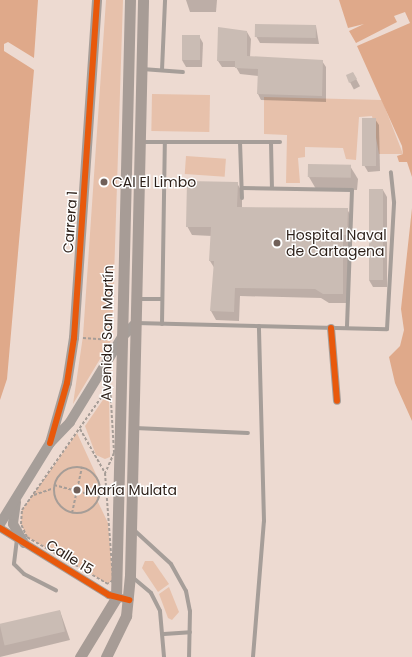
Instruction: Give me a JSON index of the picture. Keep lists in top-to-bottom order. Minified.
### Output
{"streets":{"main road":["Avenida San Martín"],"street":["Carrera 1","Calle 15"]},"crossings":[["Carrera 1","Avenida San Martín"],["Avenida San Martín","Calle 15"]],"places":["CAI El Limbo","Hospital Naval de Cartagena","María Mulata"]}
